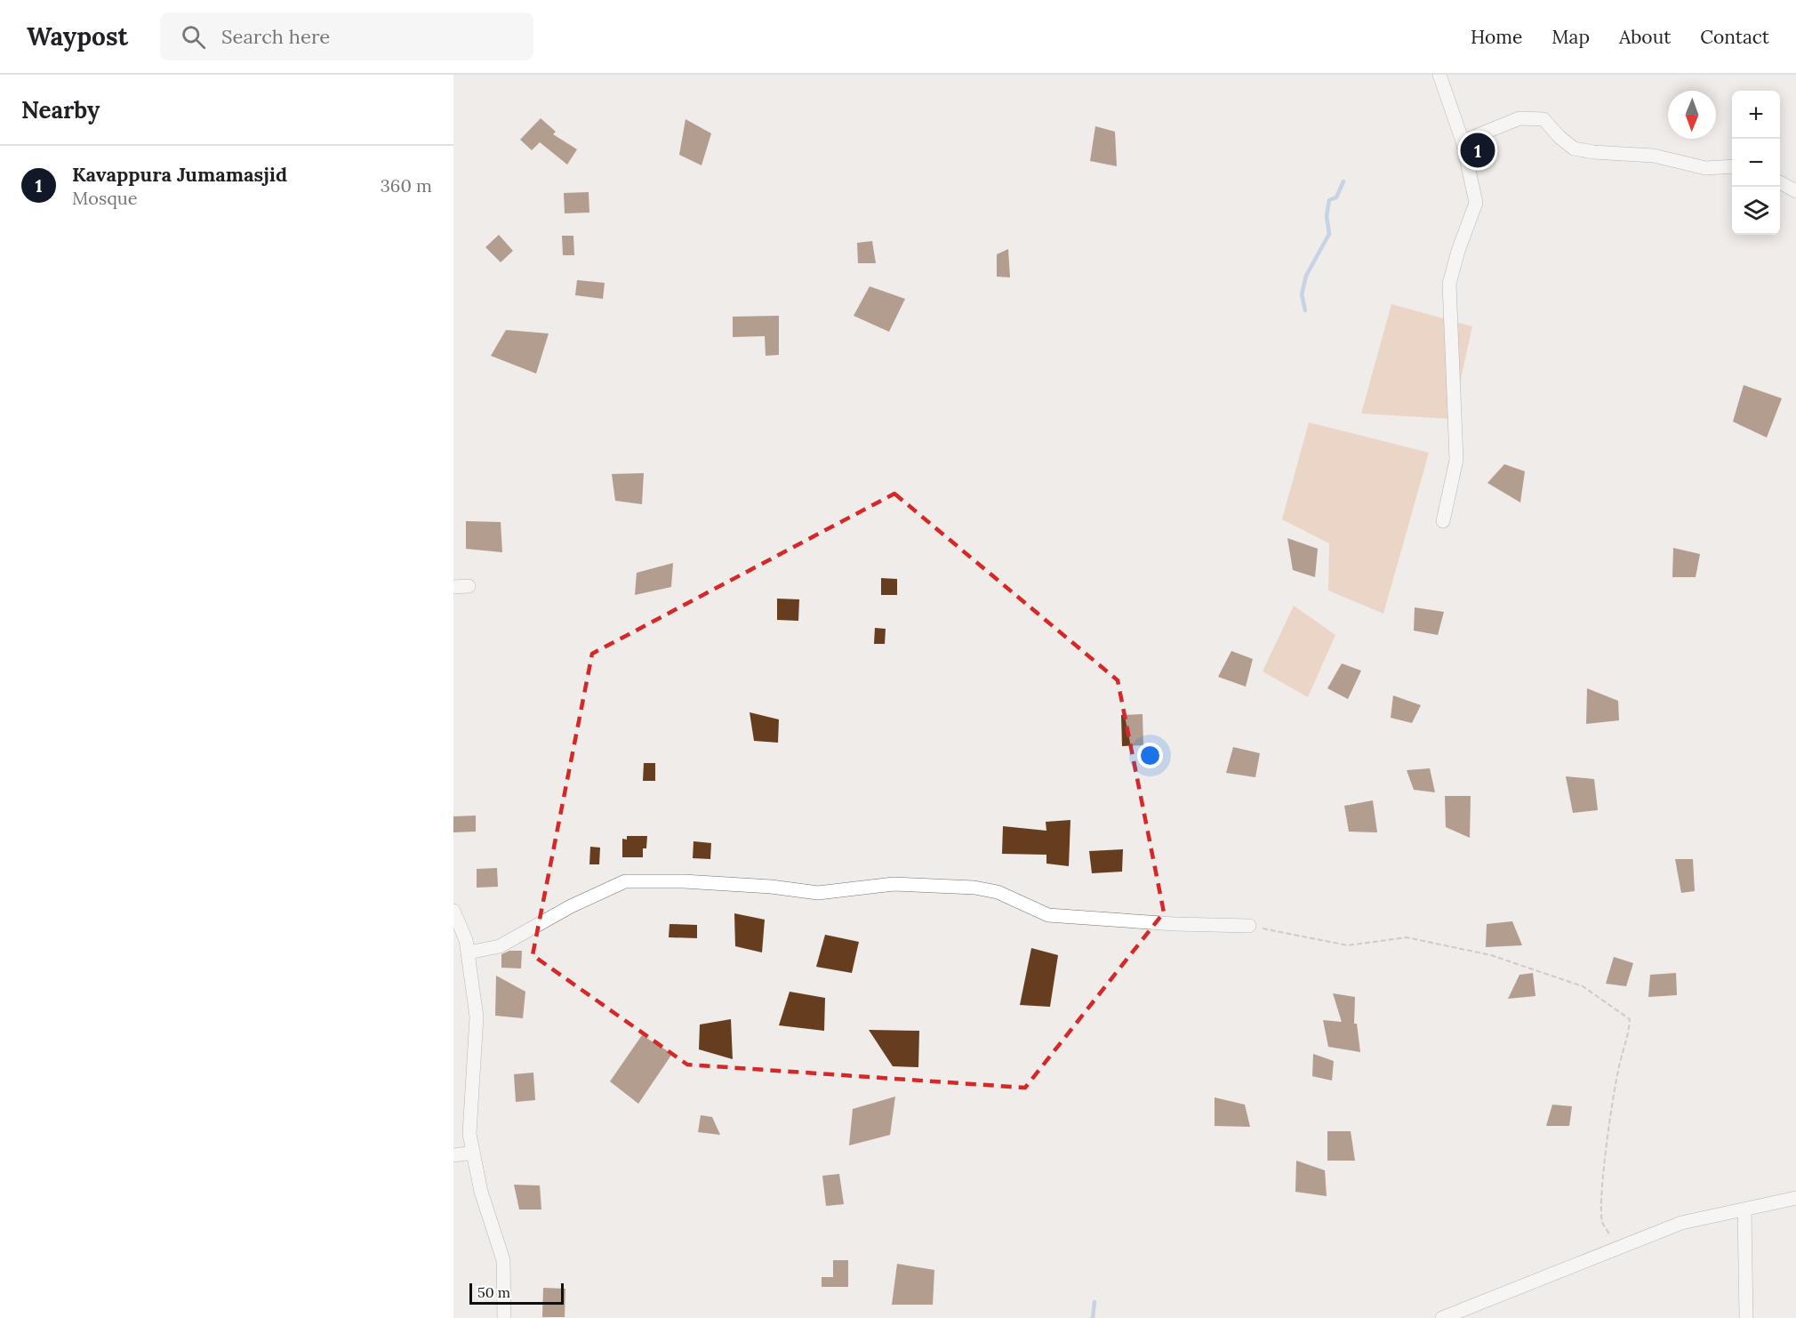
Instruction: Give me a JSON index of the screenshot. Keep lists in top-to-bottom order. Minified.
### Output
{"scale_bar":"50 m","north":"bottom","page":{"header":"Waypost","search":"Search here","nav":["Home","Map","About","Contact"],"heading":"Nearby","map_buttons":["+","−"],"pins":"1","list":[{"mark":"1","name":"Kavappura Jumamasjid","note":"Mosque","value":"360 m"}],"scale":"50 m"}}
